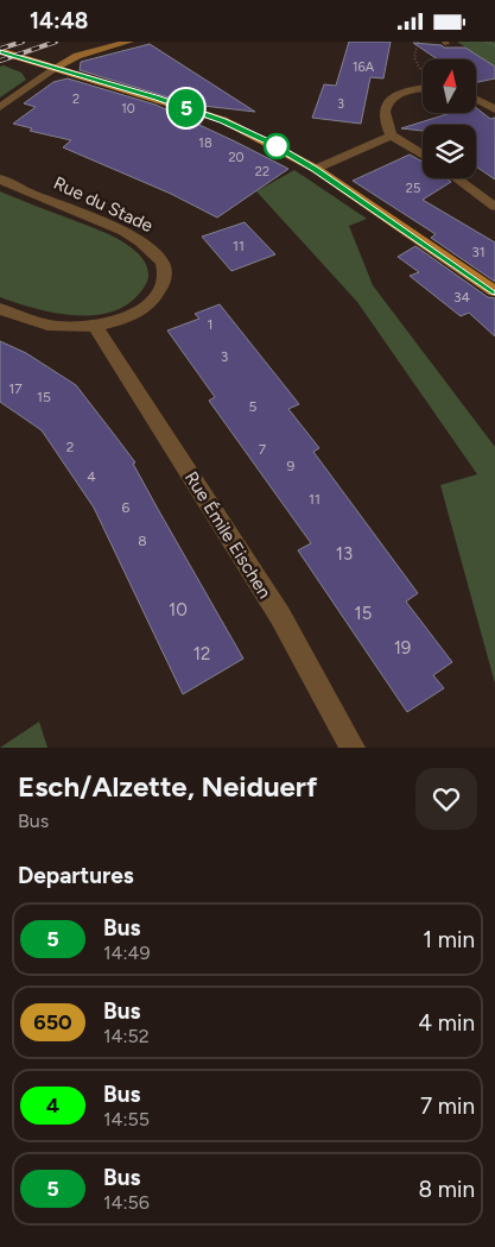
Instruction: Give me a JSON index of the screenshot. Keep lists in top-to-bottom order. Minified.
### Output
{"streets":{"street":["Rue du Stade","Rue Émile Eischen"]},"crossings":[["Rue du Stade","Rue Émile Eischen"]],"lines":["bus line 5"],"house_numbers":["16A","2","3","10","18","20","22","25","11","31","34","1","3","17","15","5","2","7","9","4","11","6","8","13","10","15","19","12"],"north":"top","page":{"status":"14:48","on_map":"5","heading":[["Esch/Alzette, Neiduerf","Bus"],"Departures"],"list":[{"mark":"5","name":"Bus","note":"14:49","value":"1 min"},{"mark":"650","name":"Bus","note":"14:52","value":"4 min"},{"mark":"4","name":"Bus","note":"14:55","value":"7 min"},{"mark":"5","name":"Bus","note":"14:56","value":"8 min"}]}}
